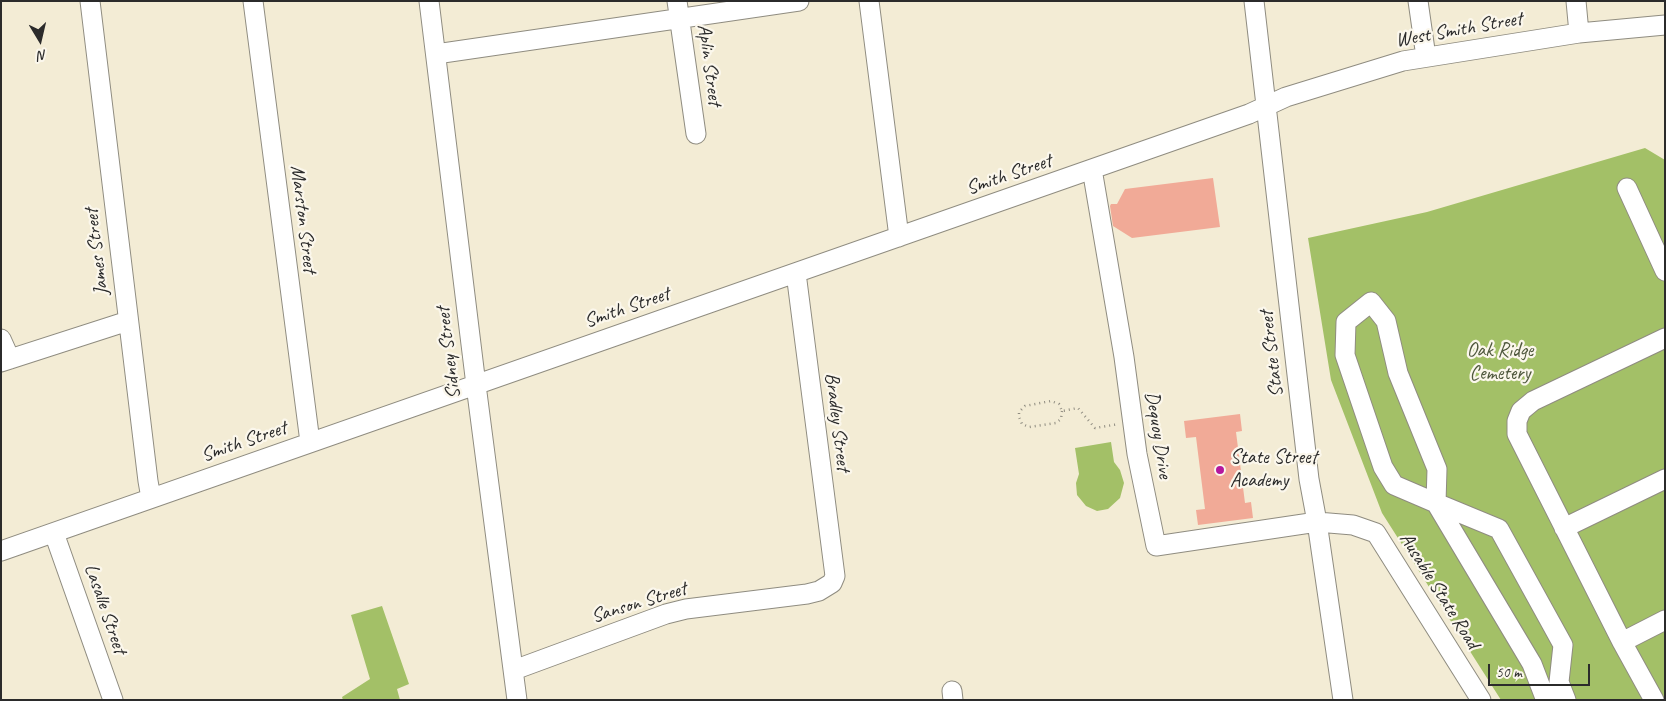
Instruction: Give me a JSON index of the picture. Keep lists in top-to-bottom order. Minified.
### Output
{"streets":{"street":["West Smith Street","Aplin Street","Smith Street","Marston Street","James Street","Sidney Street","State Street","Bradley Street","Dequoy Drive","Ausable State Road","Sanson Street","Lasalle Street"]},"crossings":[["West Smith Street","Smith Street"],["West Smith Street","State Street"],["Smith Street","Marston Street"],["Smith Street","James Street"],["Smith Street","Sidney Street"],["Smith Street","State Street"],["Smith Street","Bradley Street"],["Smith Street","Dequoy Drive"],["Smith Street","Lasalle Street"],["Sidney Street","Sanson Street"],["State Street","Dequoy Drive"],["State Street","Ausable State Road"],["Bradley Street","Sanson Street"],["Dequoy Drive","Ausable State Road"]],"parks":["Oak Ridge Cemetery"],"places":["State Street Academy"],"scale_bar":"50 m","north":"bottom"}
